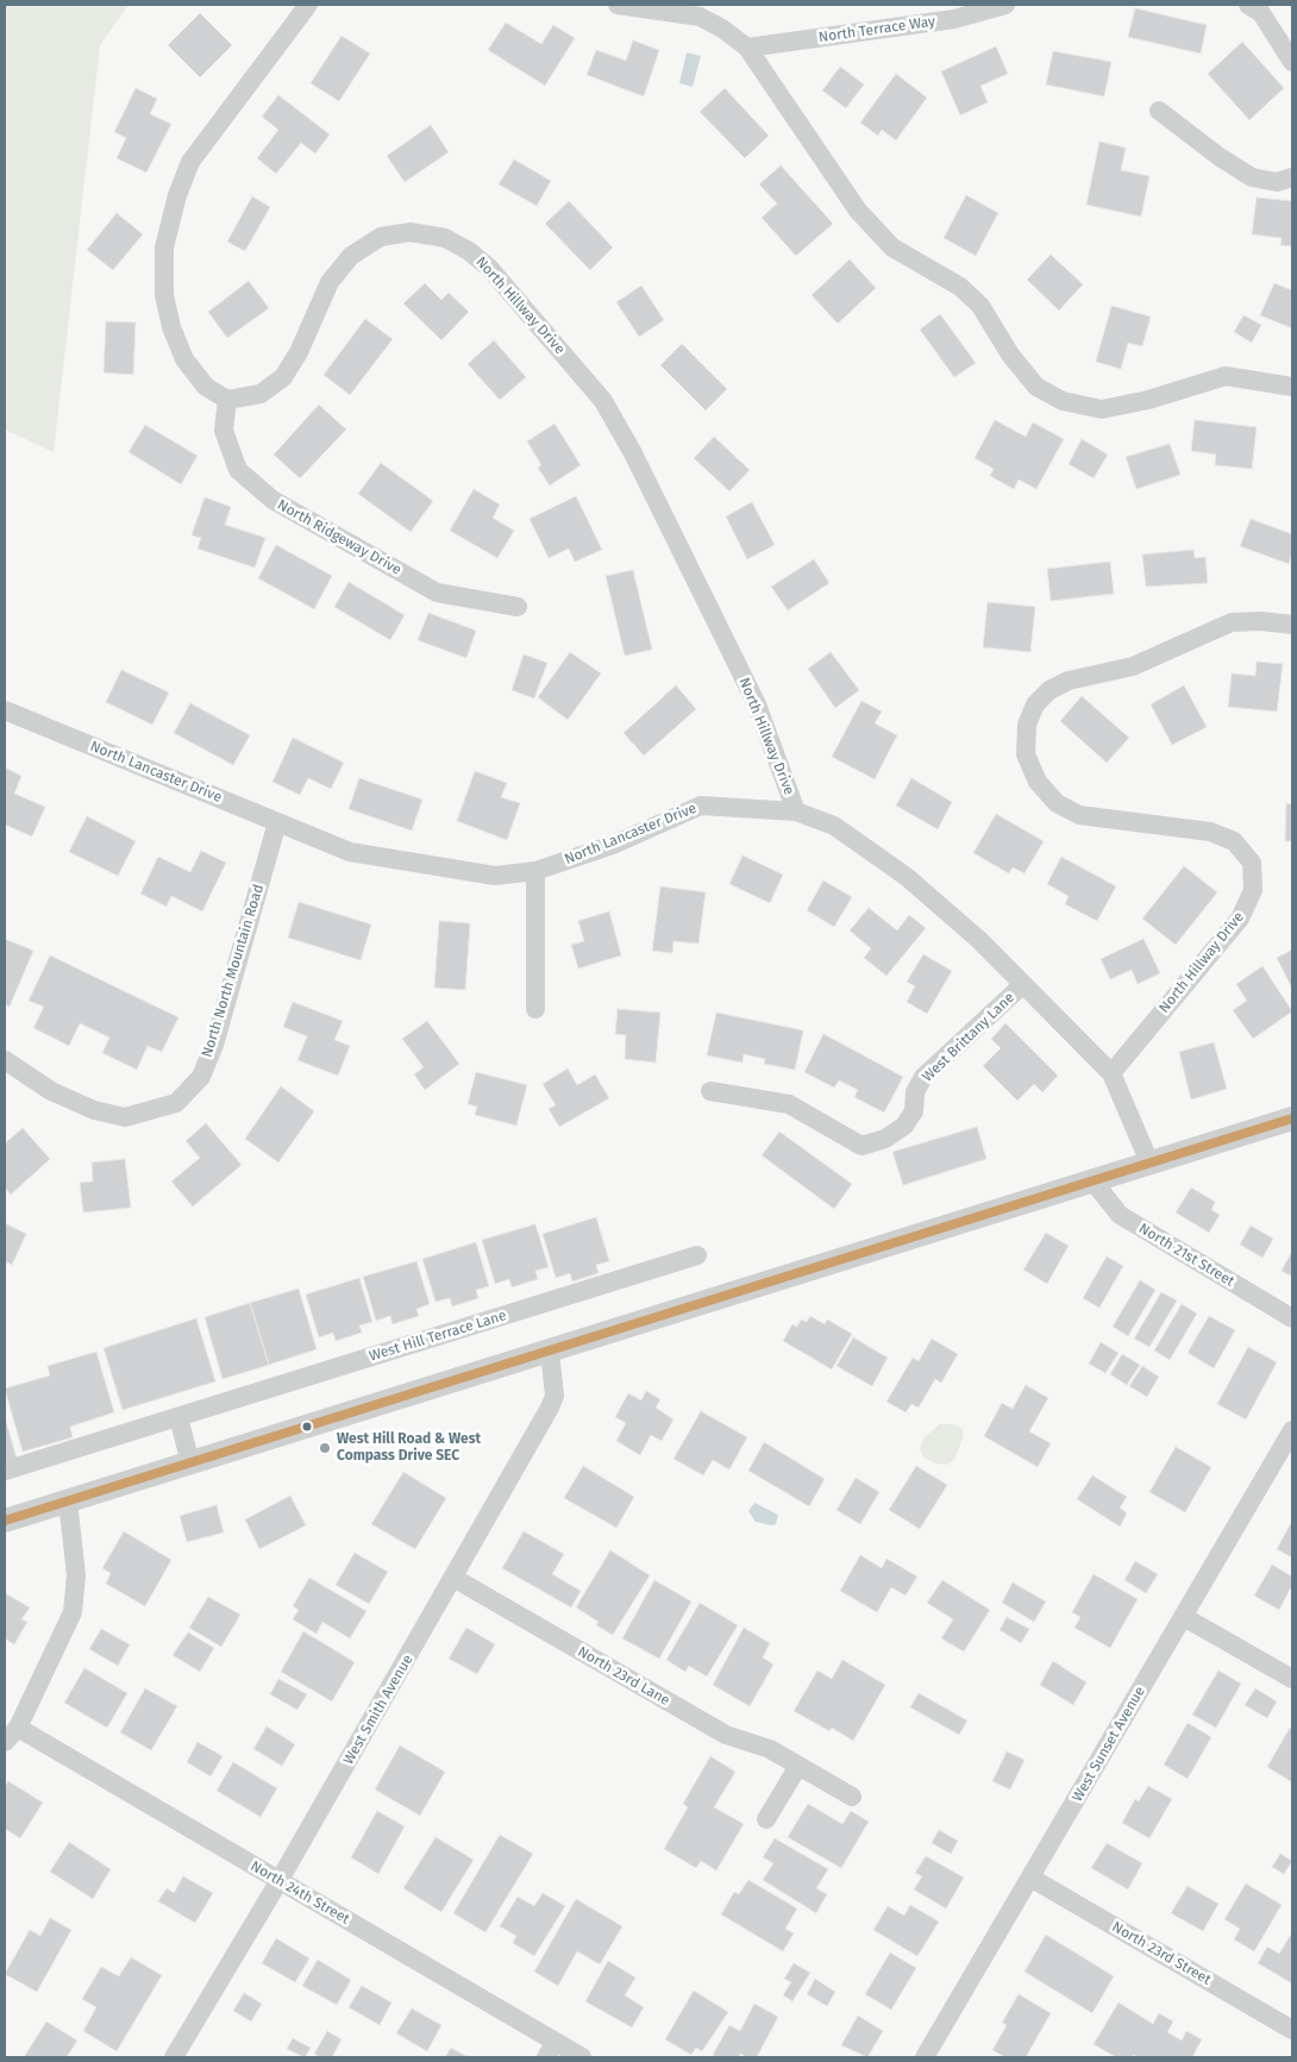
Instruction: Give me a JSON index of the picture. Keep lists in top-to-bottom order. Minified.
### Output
{"streets":{"street":["North Terrace Way","North Hillway Drive","North Ridgeway Drive","North Lancaster Drive","North North Mountain Road","West Brittany Lane","North 21st Street","West Hill Terrace Lane","North 23rd Lane","West Smith Avenue","West Sunset Avenue","North 24th Street","North 23rd Street"]},"crossings":[["North Hillway Drive","North Ridgeway Drive"],["North Hillway Drive","North Lancaster Drive"],["North Lancaster Drive","North North Mountain Road"],["North Lancaster Drive","West Brittany Lane"],["North 23rd Lane","West Smith Avenue"],["West Smith Avenue","North 24th Street"],["West Sunset Avenue","North 23rd Street"]],"places":["West Hill Road & West Compass Drive SEC"]}
